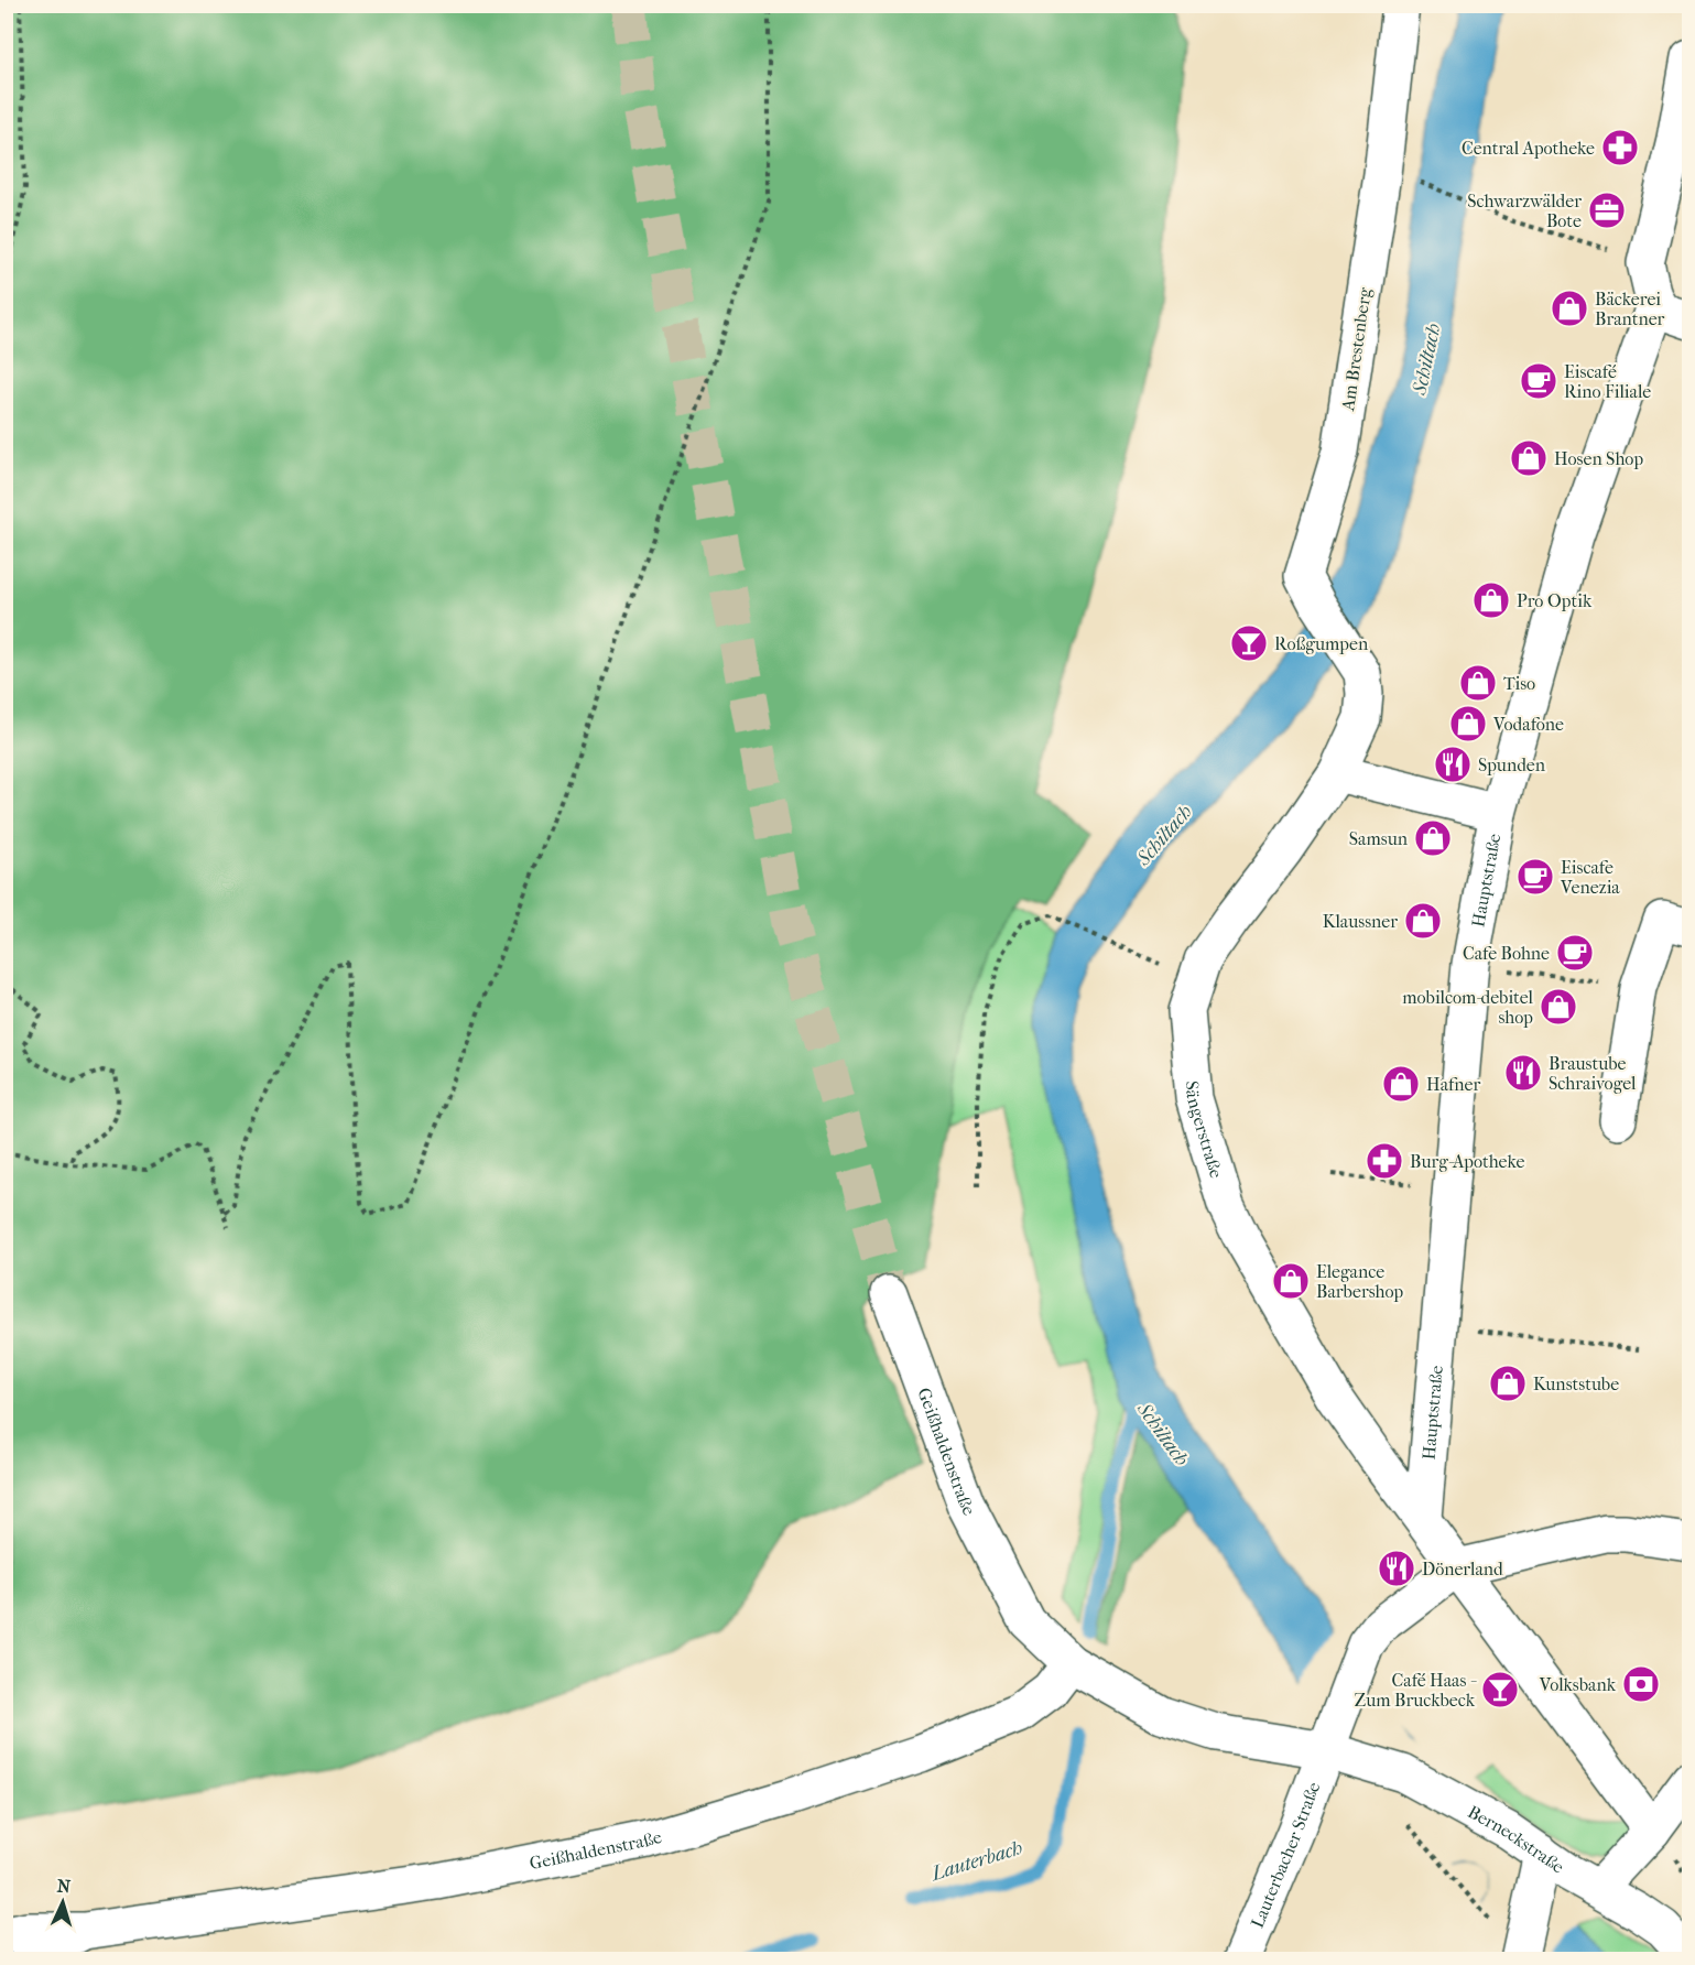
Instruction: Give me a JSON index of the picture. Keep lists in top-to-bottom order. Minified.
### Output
{"streets":{"street":["Am Brestenberg","Hauptstraße","Sängerstraße","Geißhaldenstraße","Berneckstraße","Lauterbacher Straße"]},"crossings":[["Am Brestenberg","Sängerstraße"],["Hauptstraße","Sängerstraße"],["Sängerstraße","Lauterbacher Straße"],["Geißhaldenstraße","Berneckstraße"],["Geißhaldenstraße","Lauterbacher Straße"],["Berneckstraße","Lauterbacher Straße"]],"water":["Schiltach","Lauterbach"],"places":{"pharmacy":["Central Apotheke","Burg-Apotheke"],"office":["Schwarzwälder Bote"],"shop":["Bäckerei Brantner","Hosen Shop","Pro Optik","Tiso","Vodafone","Samsun","Klaussner","mobilcom-debitel shop","Hafner","Elegance Barbershop","Kunststube"],"cafe":["Eiscafé Rino Filiale","Eiscafe Venezia","Cafe Bohne"],"bar":["Roßgumpen","Café Haas - Zum Bruckbeck"],"restaurant":["Spunden","Braustube Schraivogel","Dönerland"],"bank":["Volksbank"]},"north":"top"}
